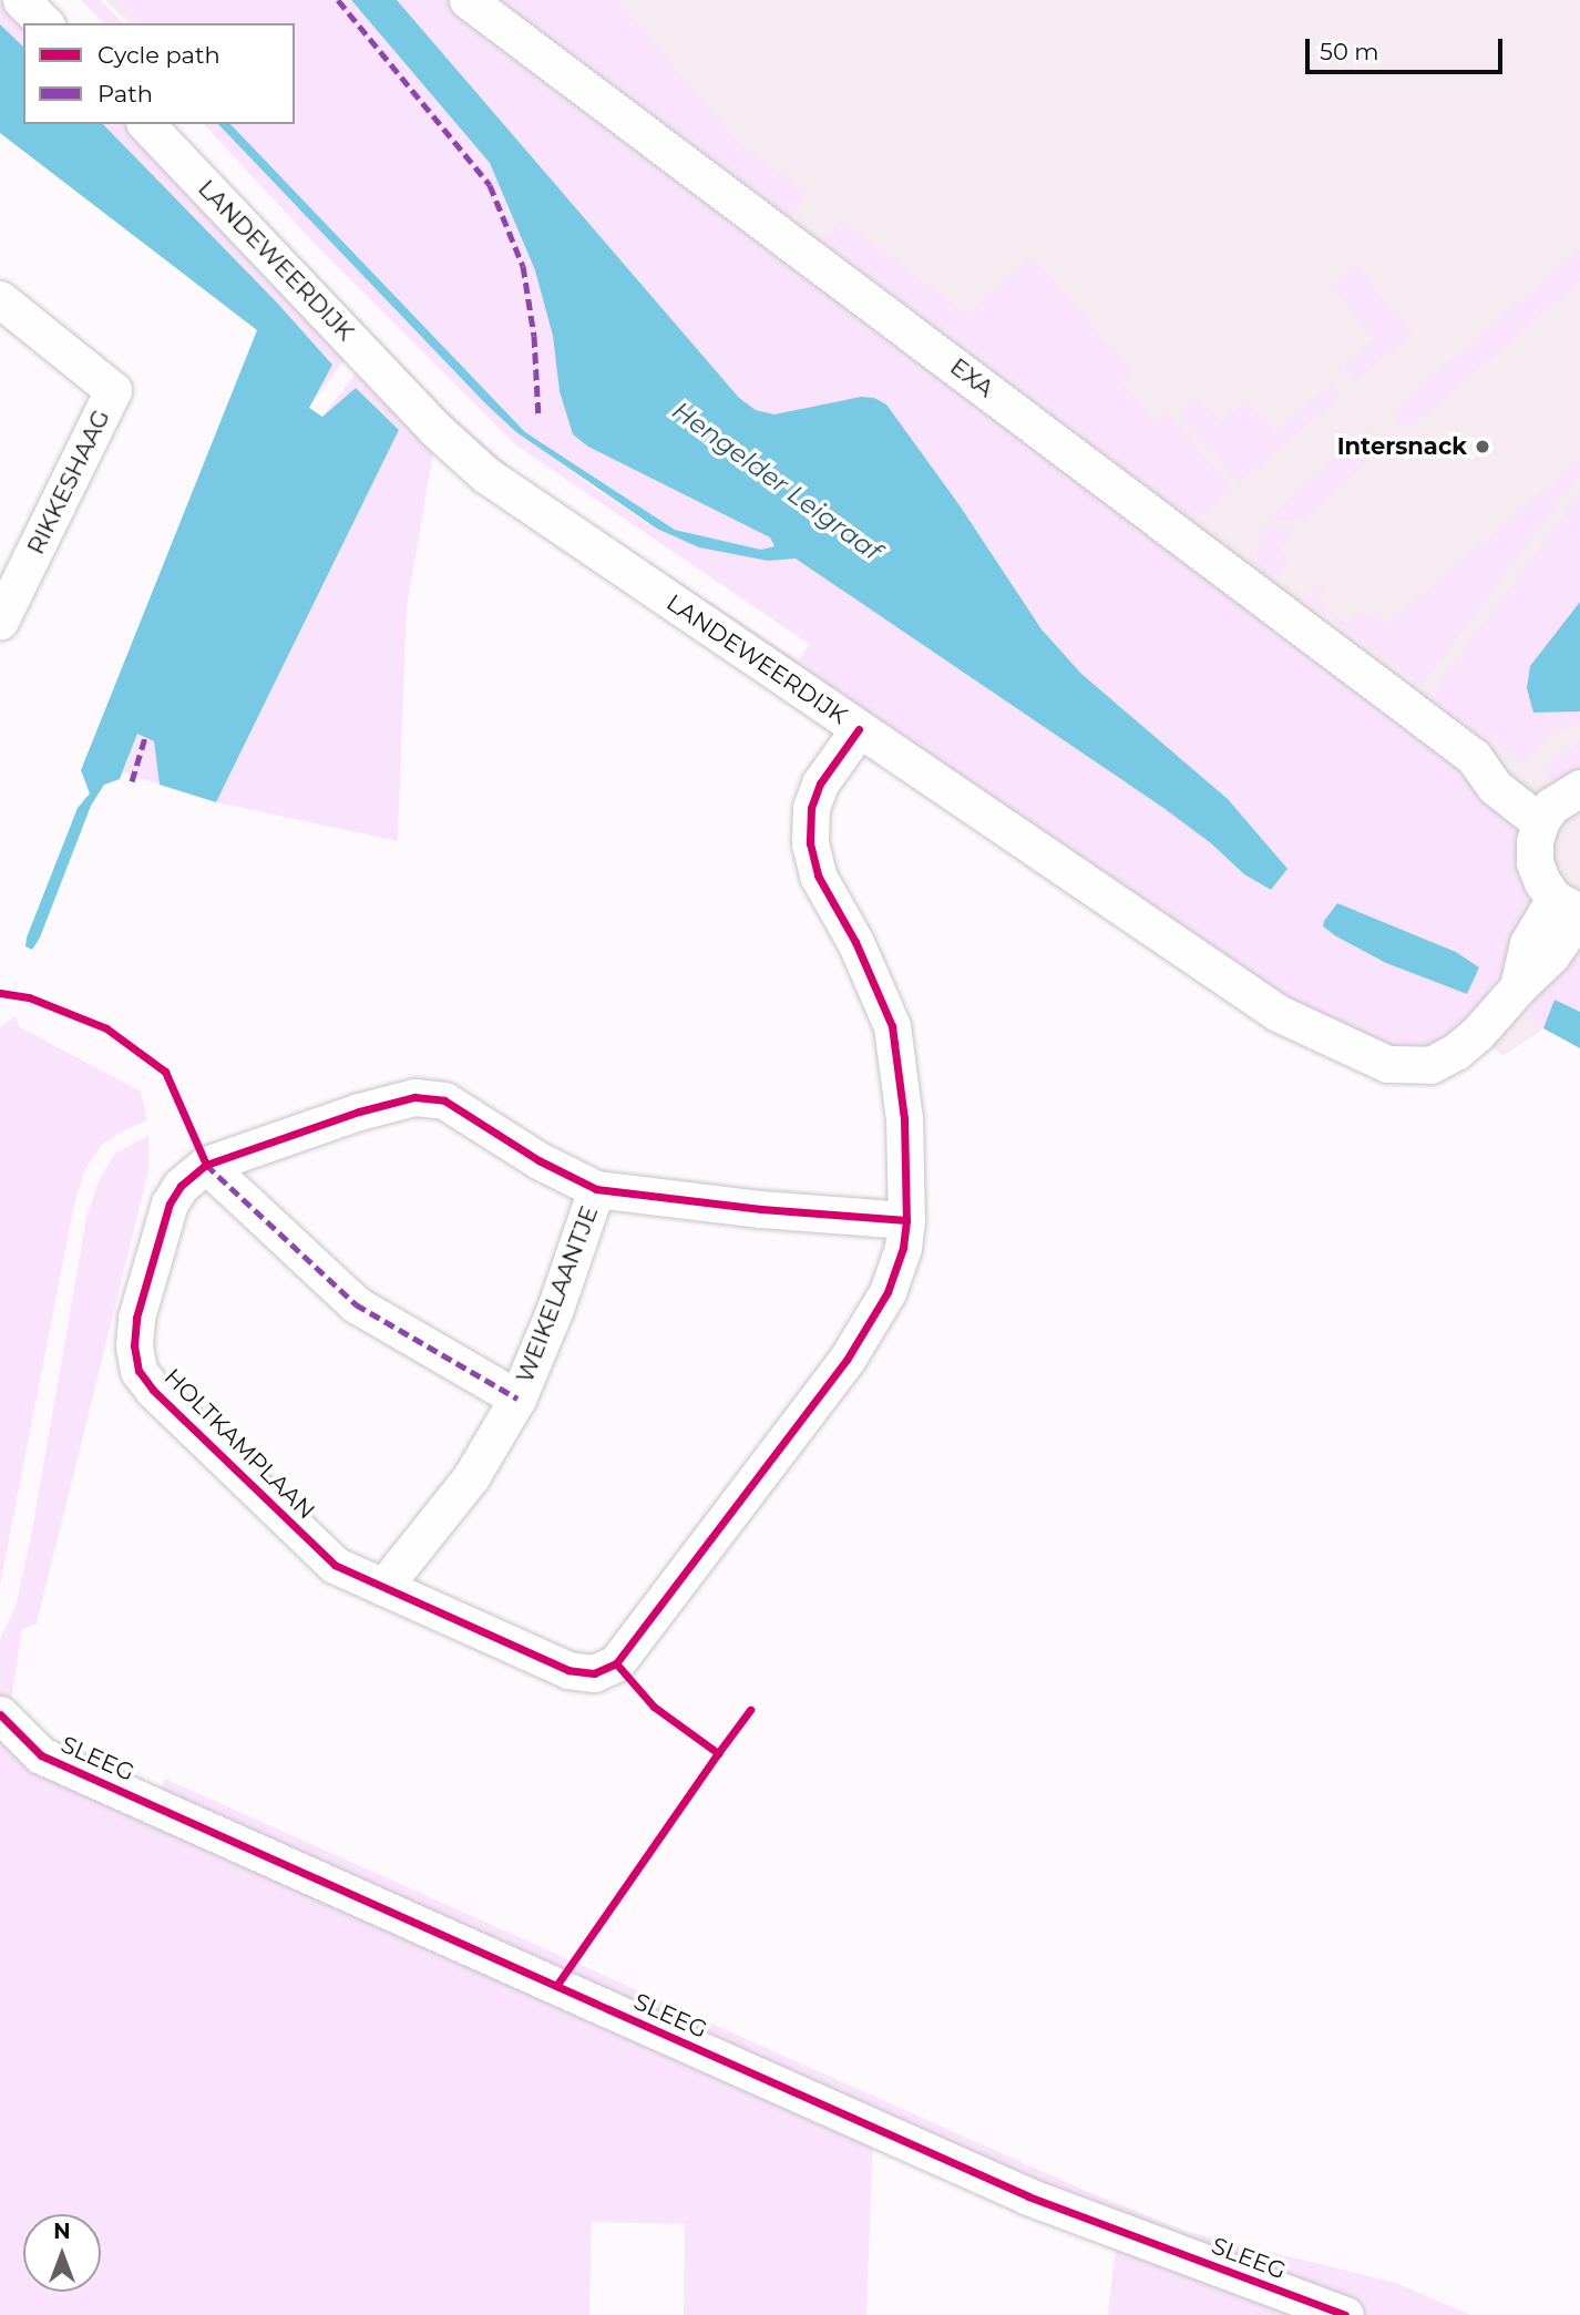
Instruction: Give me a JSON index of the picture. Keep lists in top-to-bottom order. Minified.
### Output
{"streets":{"street":["LANDEWEERDIJK","EXA","RIKKESHAAG","WEIKELAANTJE","HOLTKAMPLAAN","SLEEG"]},"crossings":[["WEIKELAANTJE","HOLTKAMPLAAN"]],"water":["Hengelder Leigraaf"],"places":["Intersnack"],"legend":["Cycle path","Path"],"scale_bar":"50 m","north":"top"}
